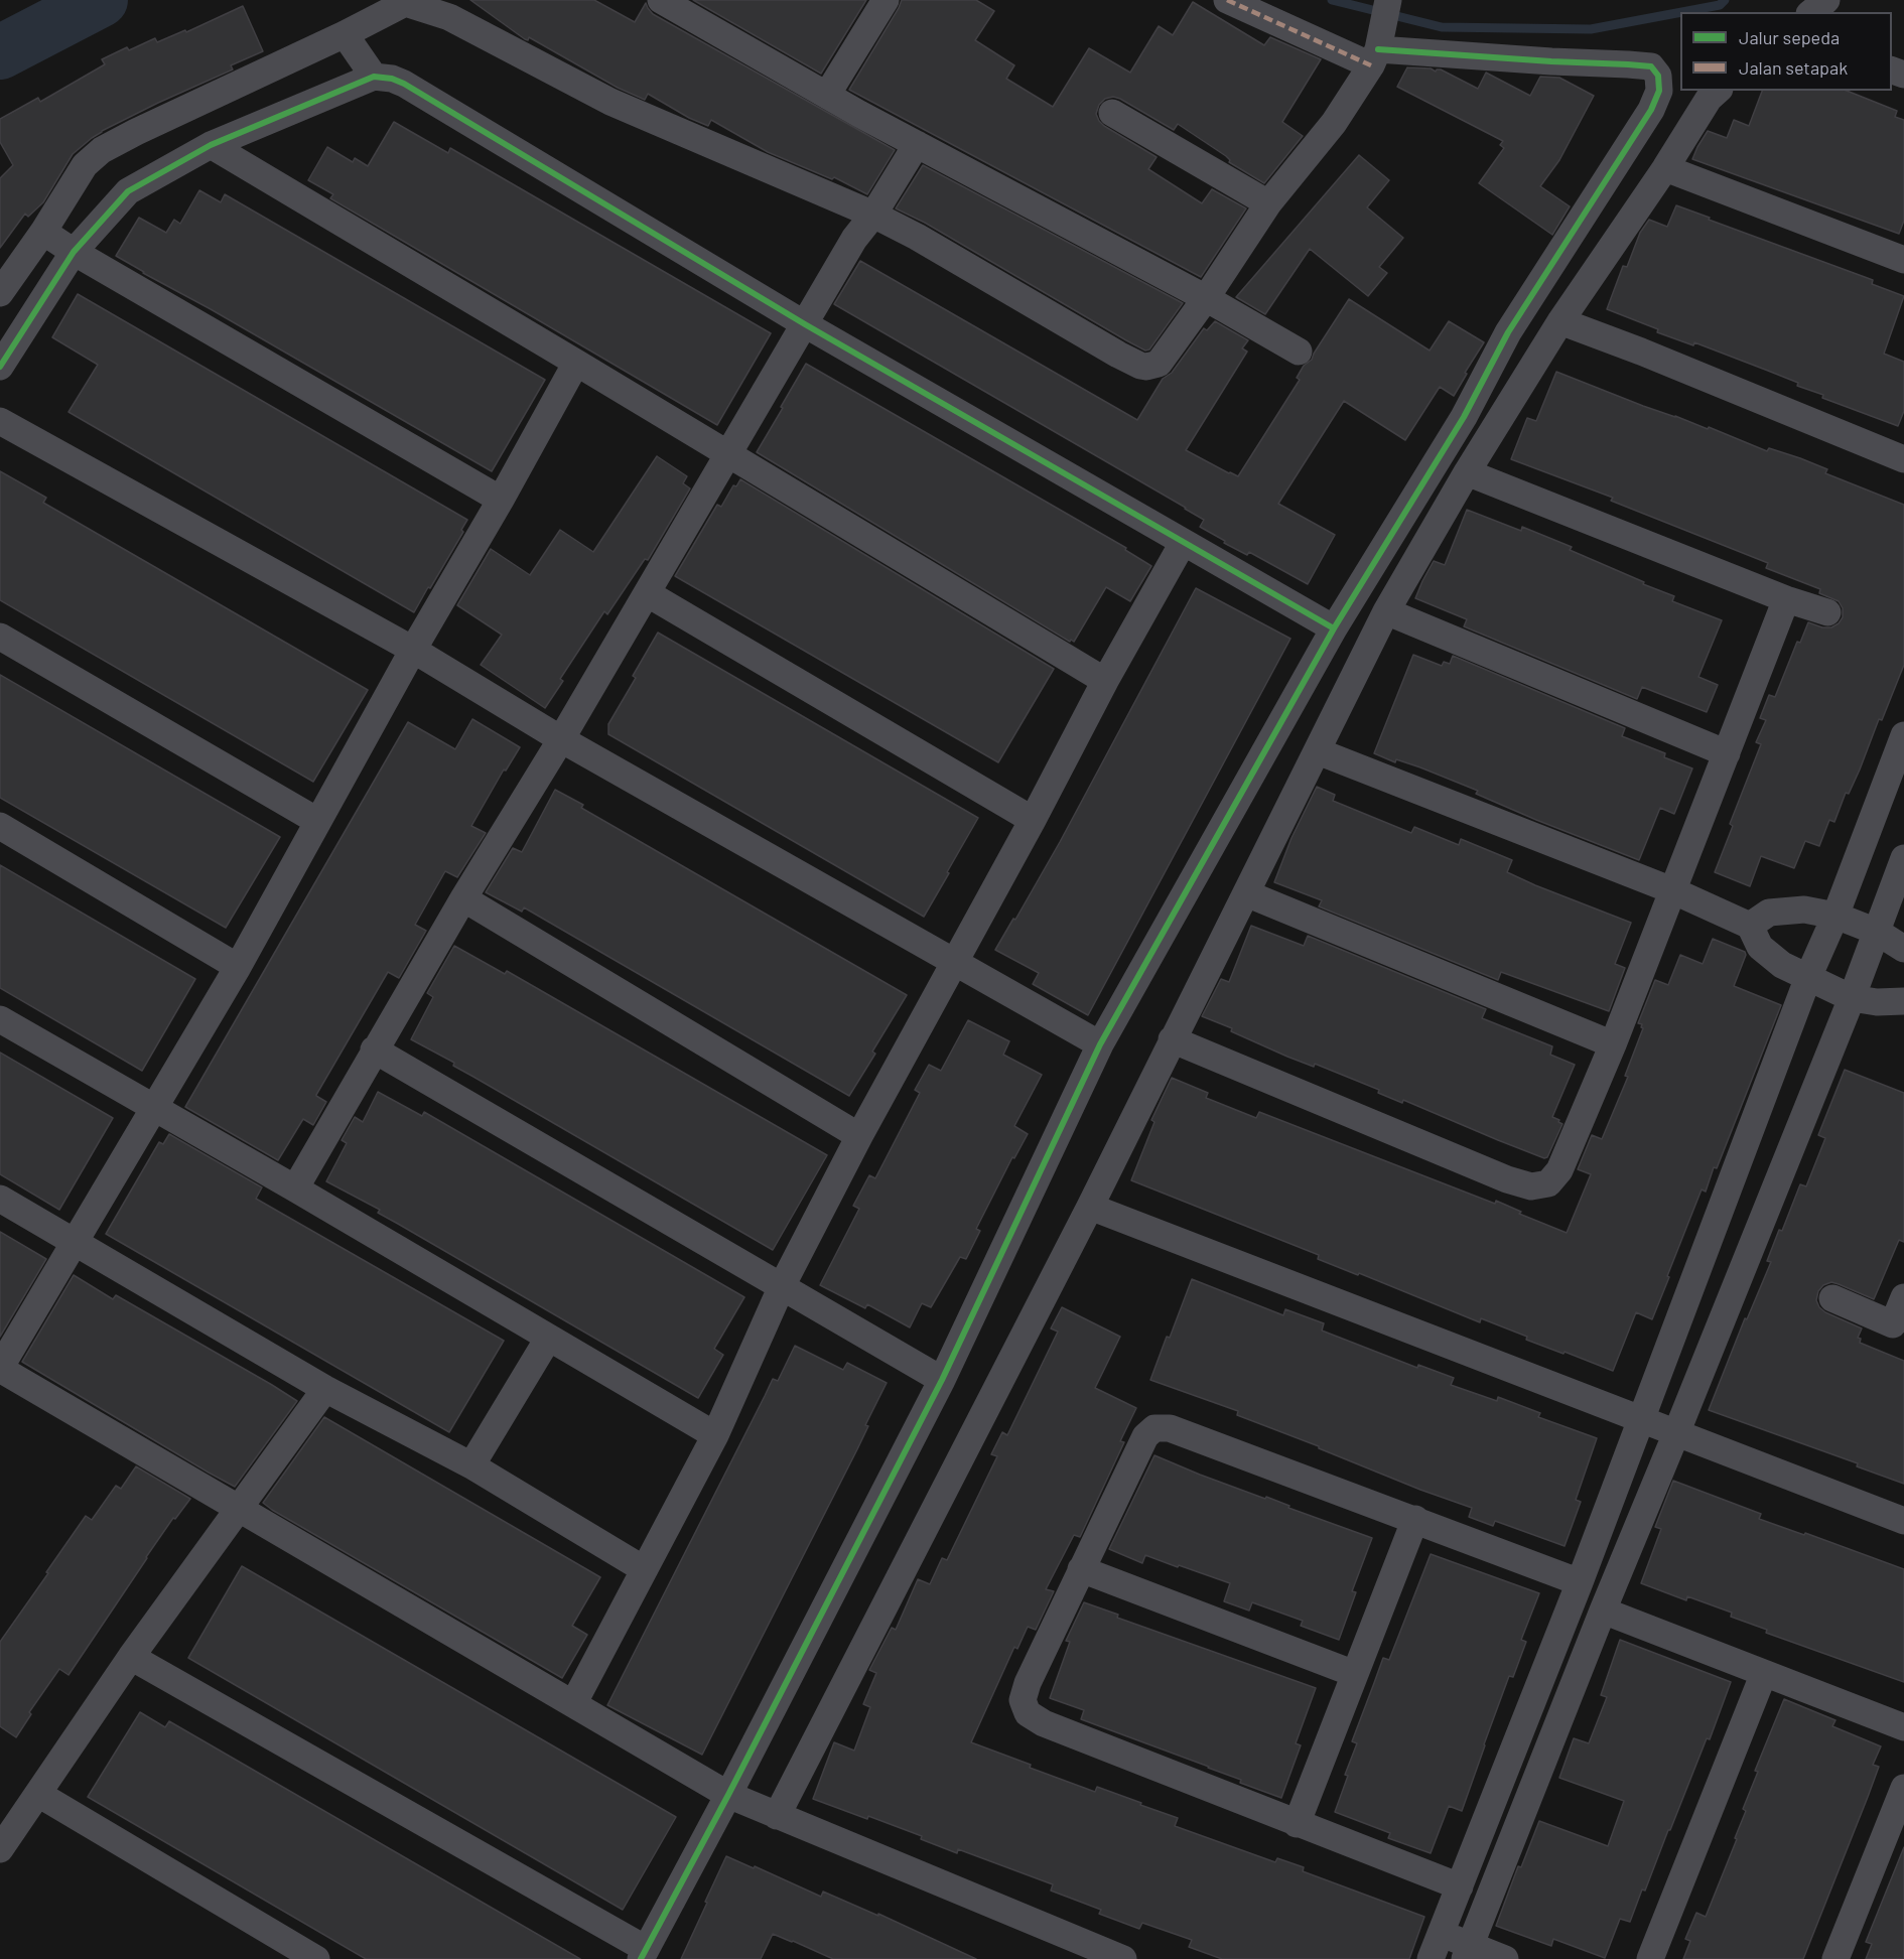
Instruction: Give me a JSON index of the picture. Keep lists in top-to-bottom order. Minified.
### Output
{"legend":["Jalur sepeda","Jalan setapak"]}
